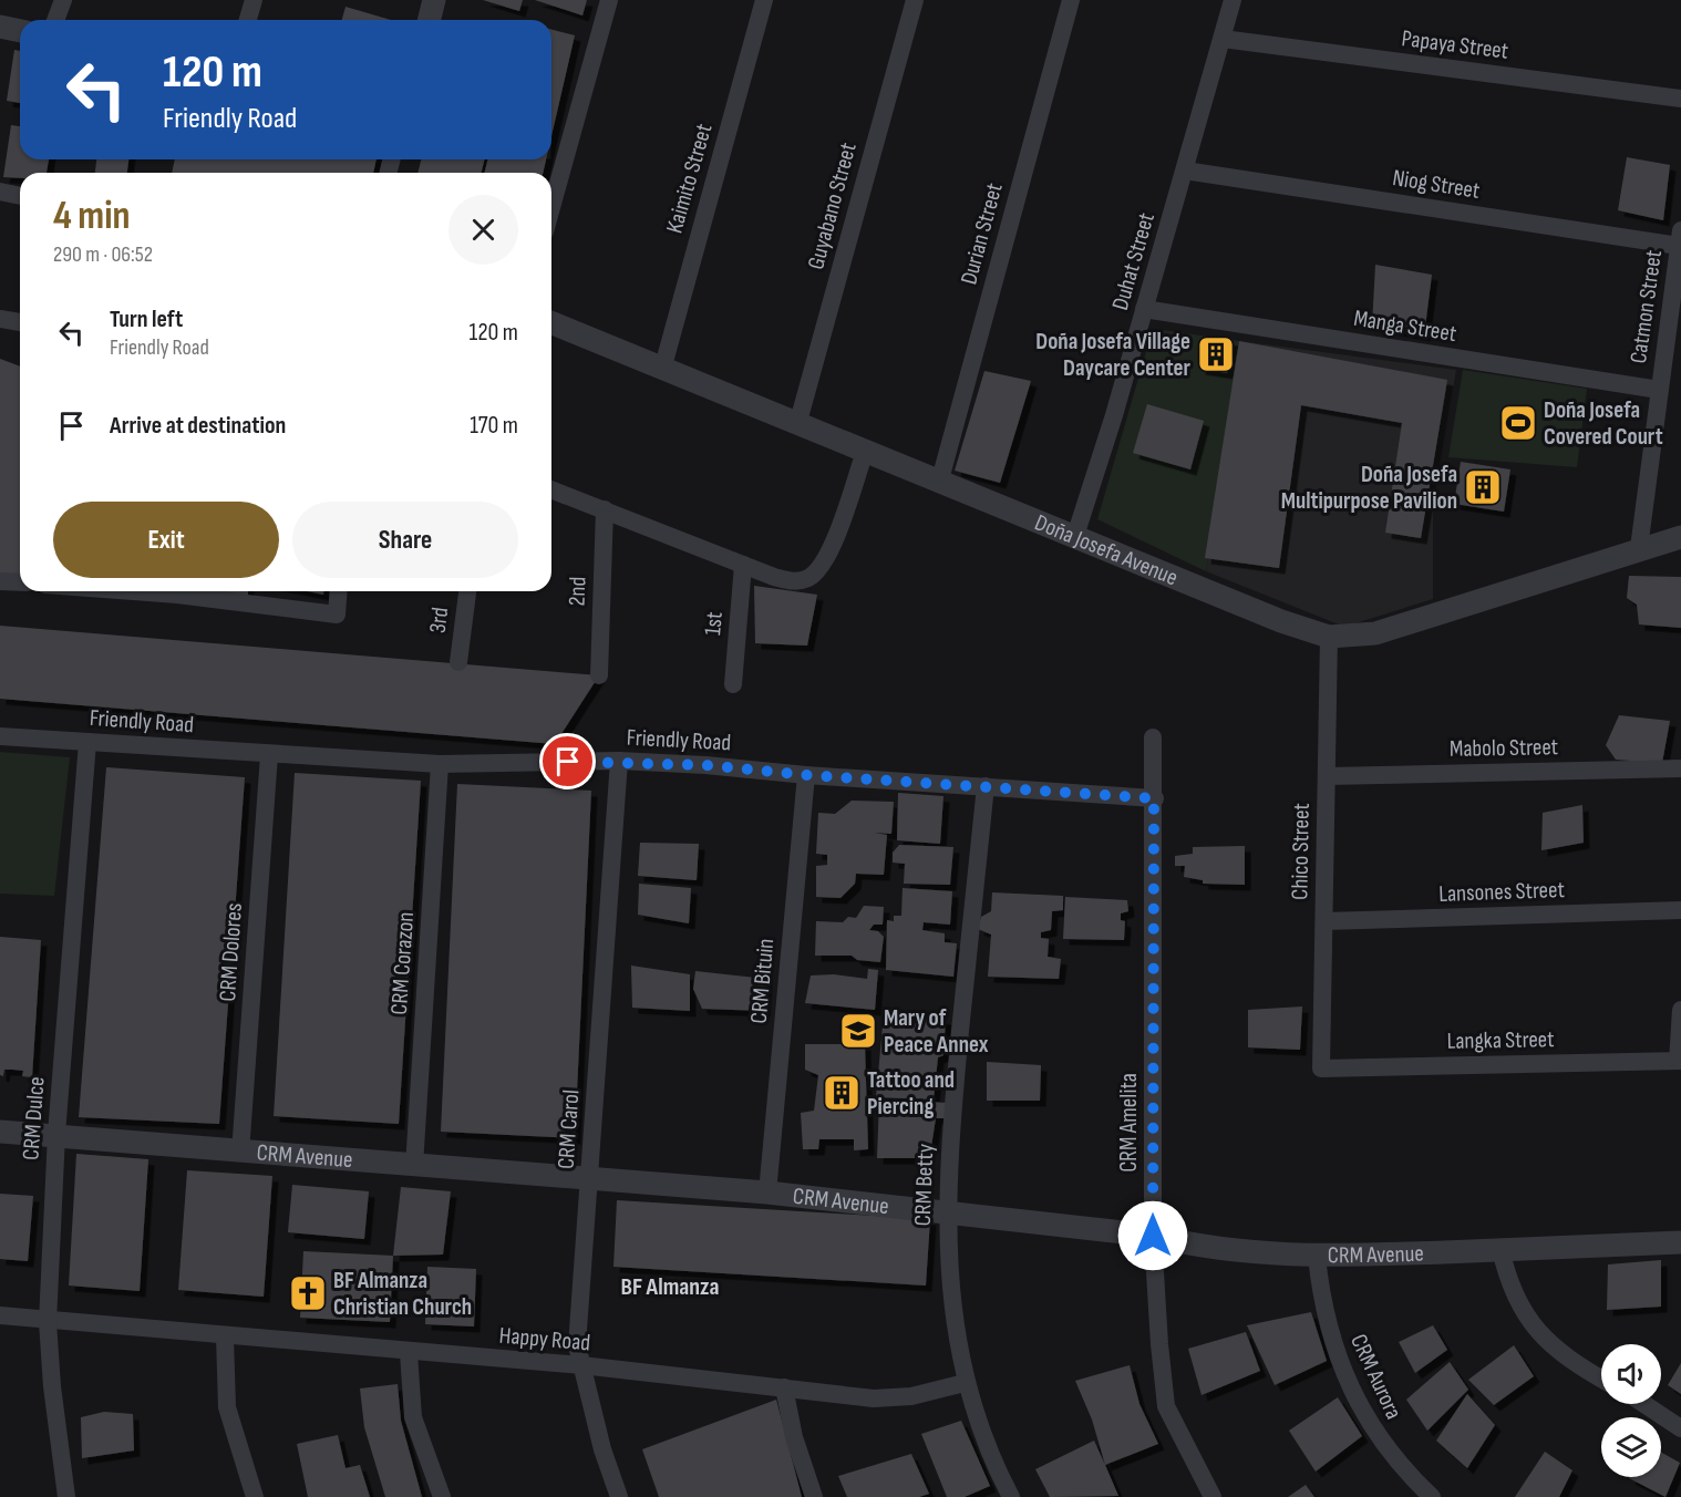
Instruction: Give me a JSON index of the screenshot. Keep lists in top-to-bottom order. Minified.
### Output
{"streets":{"street":["Papaya Street","Kaimito Street","Niog Street","Guyabano Street","Durian Street","Duhat Street","Catmon Street","Manga Street","Doña Josefa Avenue","2nd","3rd","1st","Friendly Road","Mabolo Street","Chico Street","Lansones Street","CRM Dolores","CRM Corazon","CRM Bituin","Langka Street","CRM Dulce","CRM Amelita","CRM Carol","CRM Avenue","CRM Betty","Happy Road","CRM Aurora"]},"crossings":[["Papaya Street","Duhat Street"],["Kaimito Street","Doña Josefa Avenue"],["Niog Street","Duhat Street"],["Niog Street","Catmon Street"],["Guyabano Street","Doña Josefa Avenue"],["Durian Street","Doña Josefa Avenue"],["Duhat Street","Manga Street"],["Duhat Street","Doña Josefa Avenue"],["Catmon Street","Manga Street"],["Catmon Street","Doña Josefa Avenue"],["Doña Josefa Avenue","Chico Street"],["Friendly Road","CRM Dolores"],["Friendly Road","CRM Corazon"],["Friendly Road","CRM Bituin"],["Friendly Road","CRM Dulce"],["Friendly Road","CRM Amelita"],["Friendly Road","CRM Carol"],["Friendly Road","CRM Betty"],["Mabolo Street","Chico Street"],["Chico Street","Lansones Street"],["Chico Street","Langka Street"],["CRM Dolores","CRM Avenue"],["CRM Corazon","CRM Avenue"],["CRM Bituin","CRM Avenue"],["CRM Dulce","CRM Avenue"],["CRM Dulce","Happy Road"],["CRM Amelita","CRM Avenue"],["CRM Carol","CRM Avenue"],["CRM Carol","Happy Road"],["CRM Avenue","CRM Betty"],["CRM Avenue","CRM Aurora"],["CRM Betty","Happy Road"]],"districts":["BF Almanza"],"places":{"building":["Doña Josefa Village Daycare Center","Doña Josefa Multipurpose Pavilion","Tattoo and Piercing"],"sports":["Doña Josefa Covered Court"],"school or university":["Mary of Peace Annex"],"church":["BF Almanza Christian Church"]},"page":{"turn":["120 m","Friendly Road"],"heading":["4 min","290 m · 06:52"],"list":[{"name":"Turn left","note":"Friendly Road","value":"120 m"},{"name":"Arrive at destination","value":"170 m"}],"buttons":["Exit","Share"]}}
